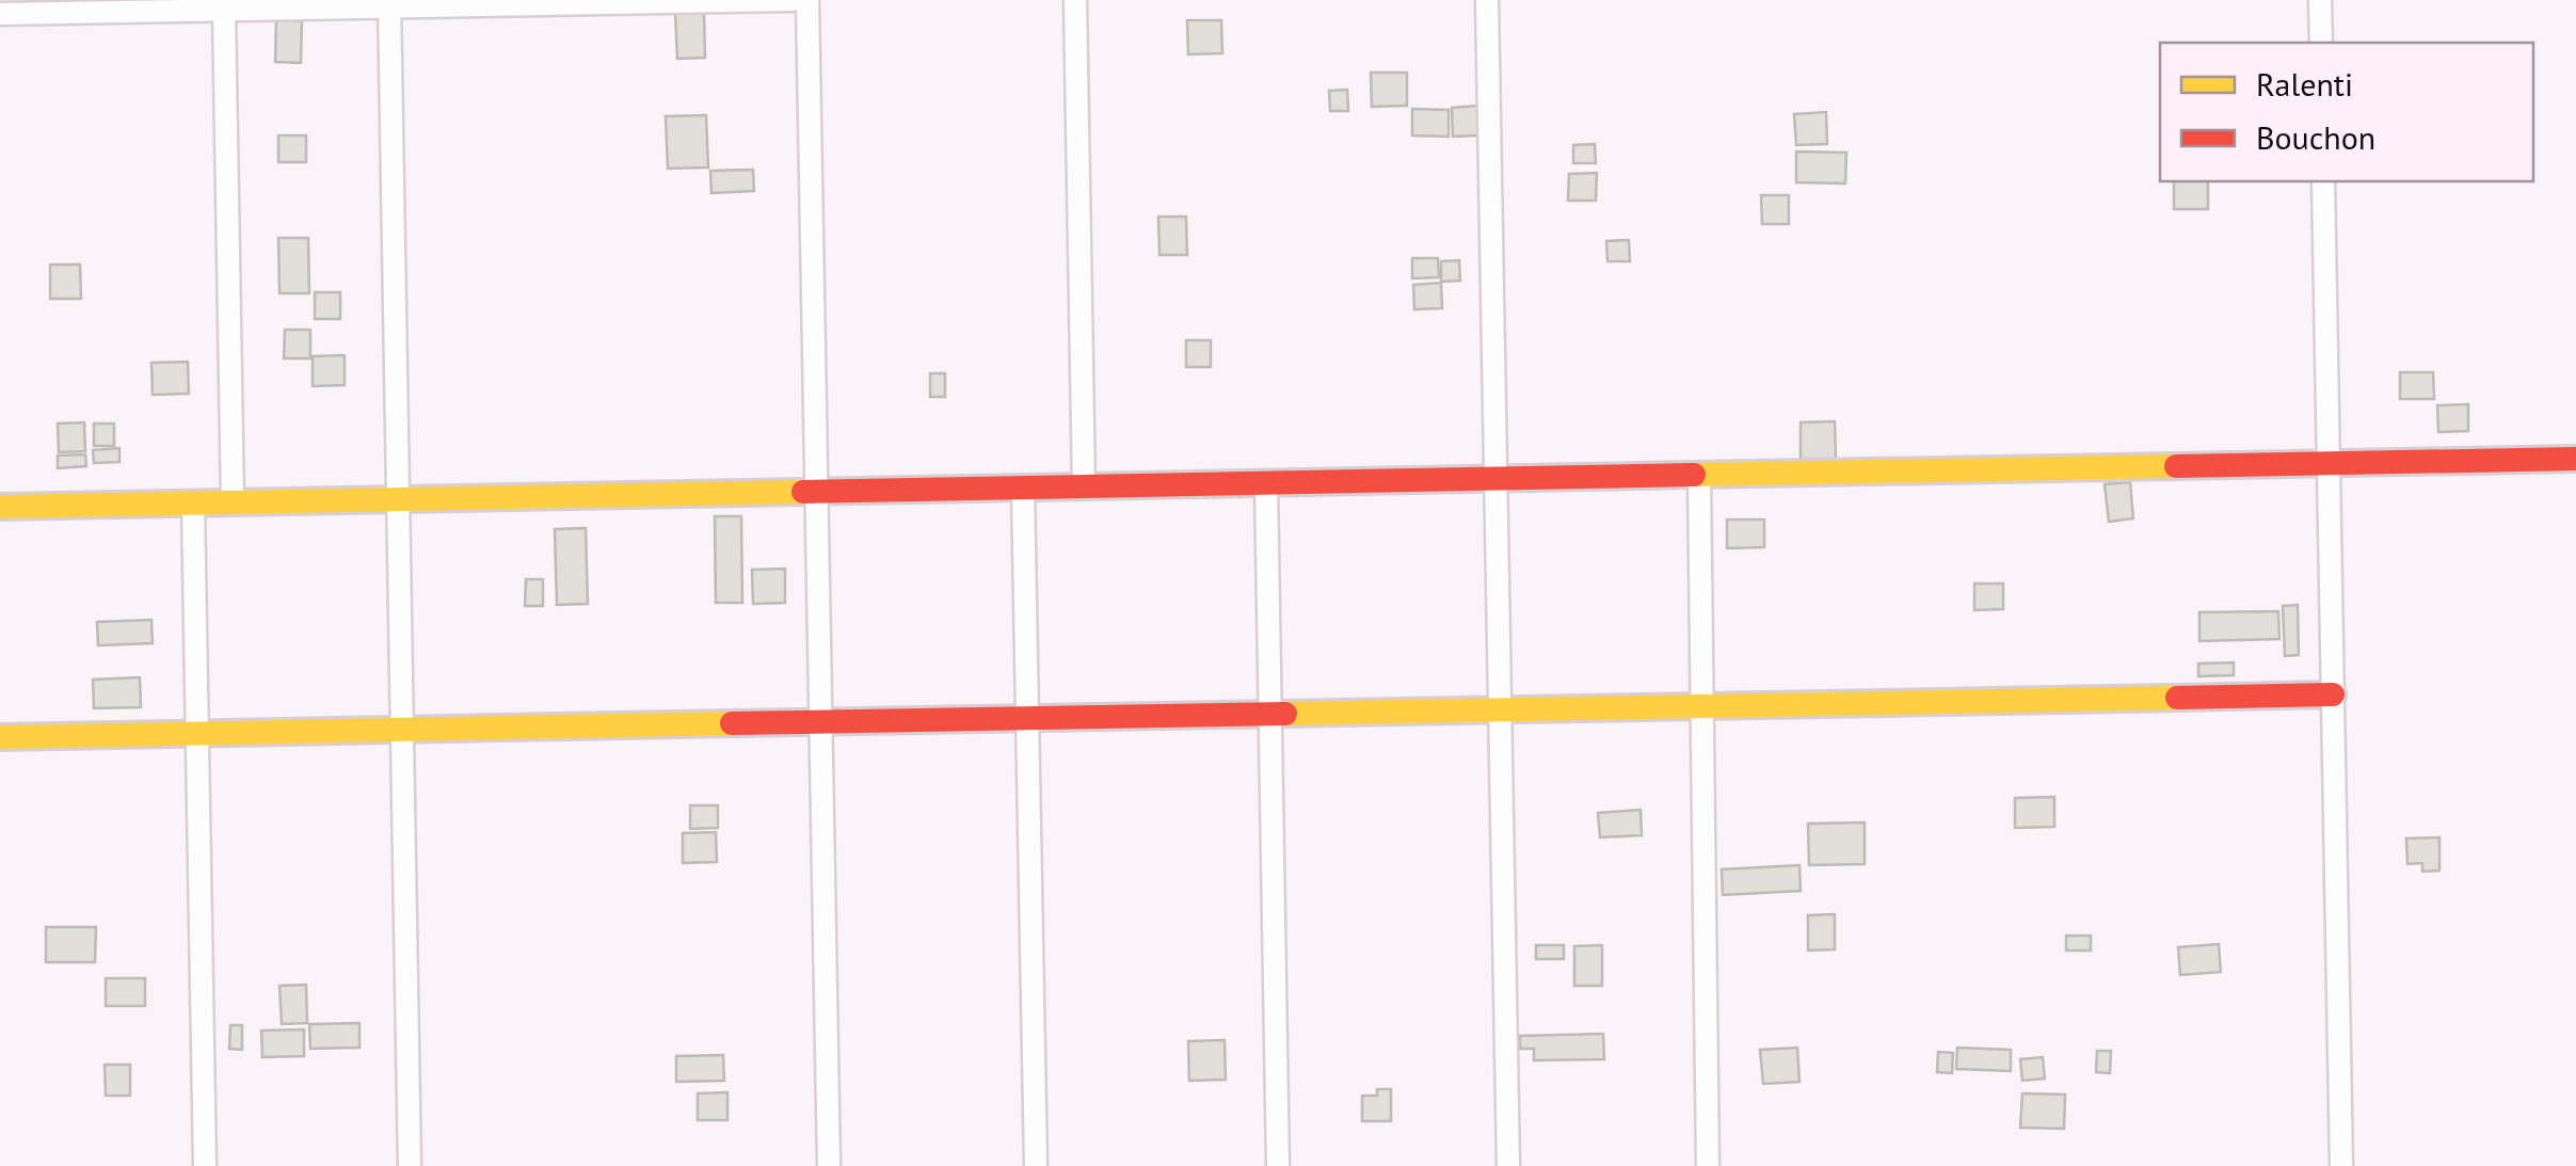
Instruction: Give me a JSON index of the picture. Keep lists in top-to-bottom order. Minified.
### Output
{"legend":["Ralenti","Bouchon"]}
